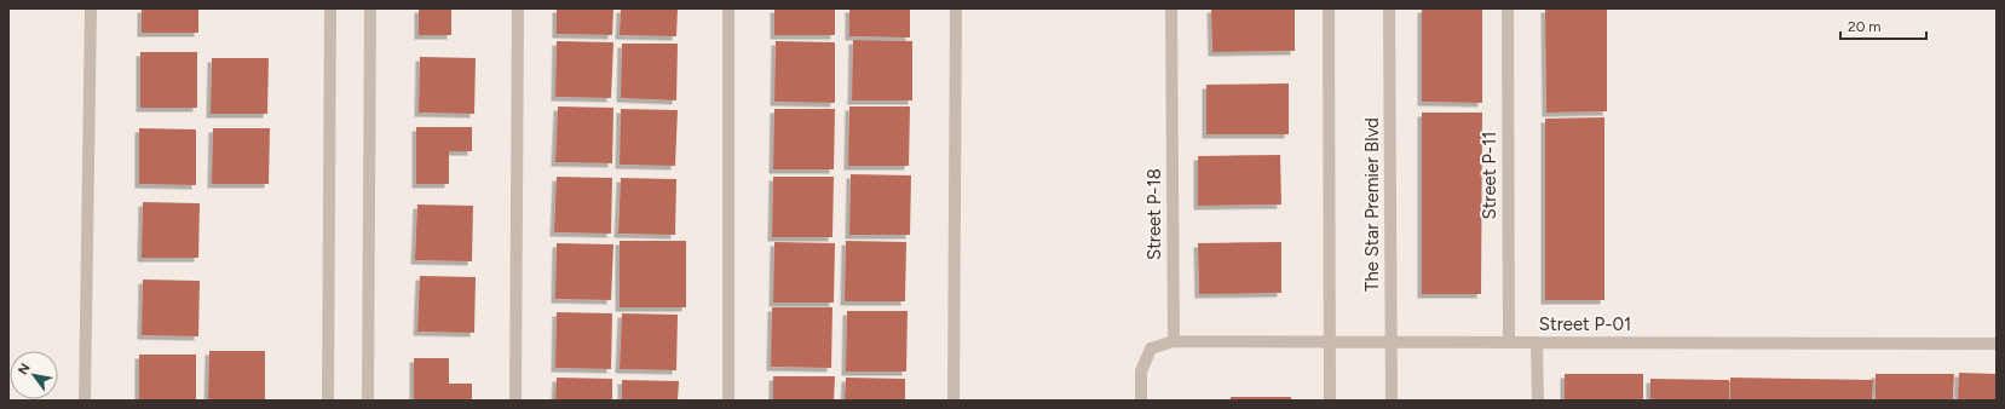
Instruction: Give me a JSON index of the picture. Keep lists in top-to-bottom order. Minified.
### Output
{"streets":{"street":["Street P-11","The Star Premier Blvd","Street P-18","Street P-01"]},"crossings":[["Street P-11","Street P-01"],["The Star Premier Blvd","Street P-01"],["Street P-18","Street P-01"]],"scale_bar":"20 m","north":"top left"}
